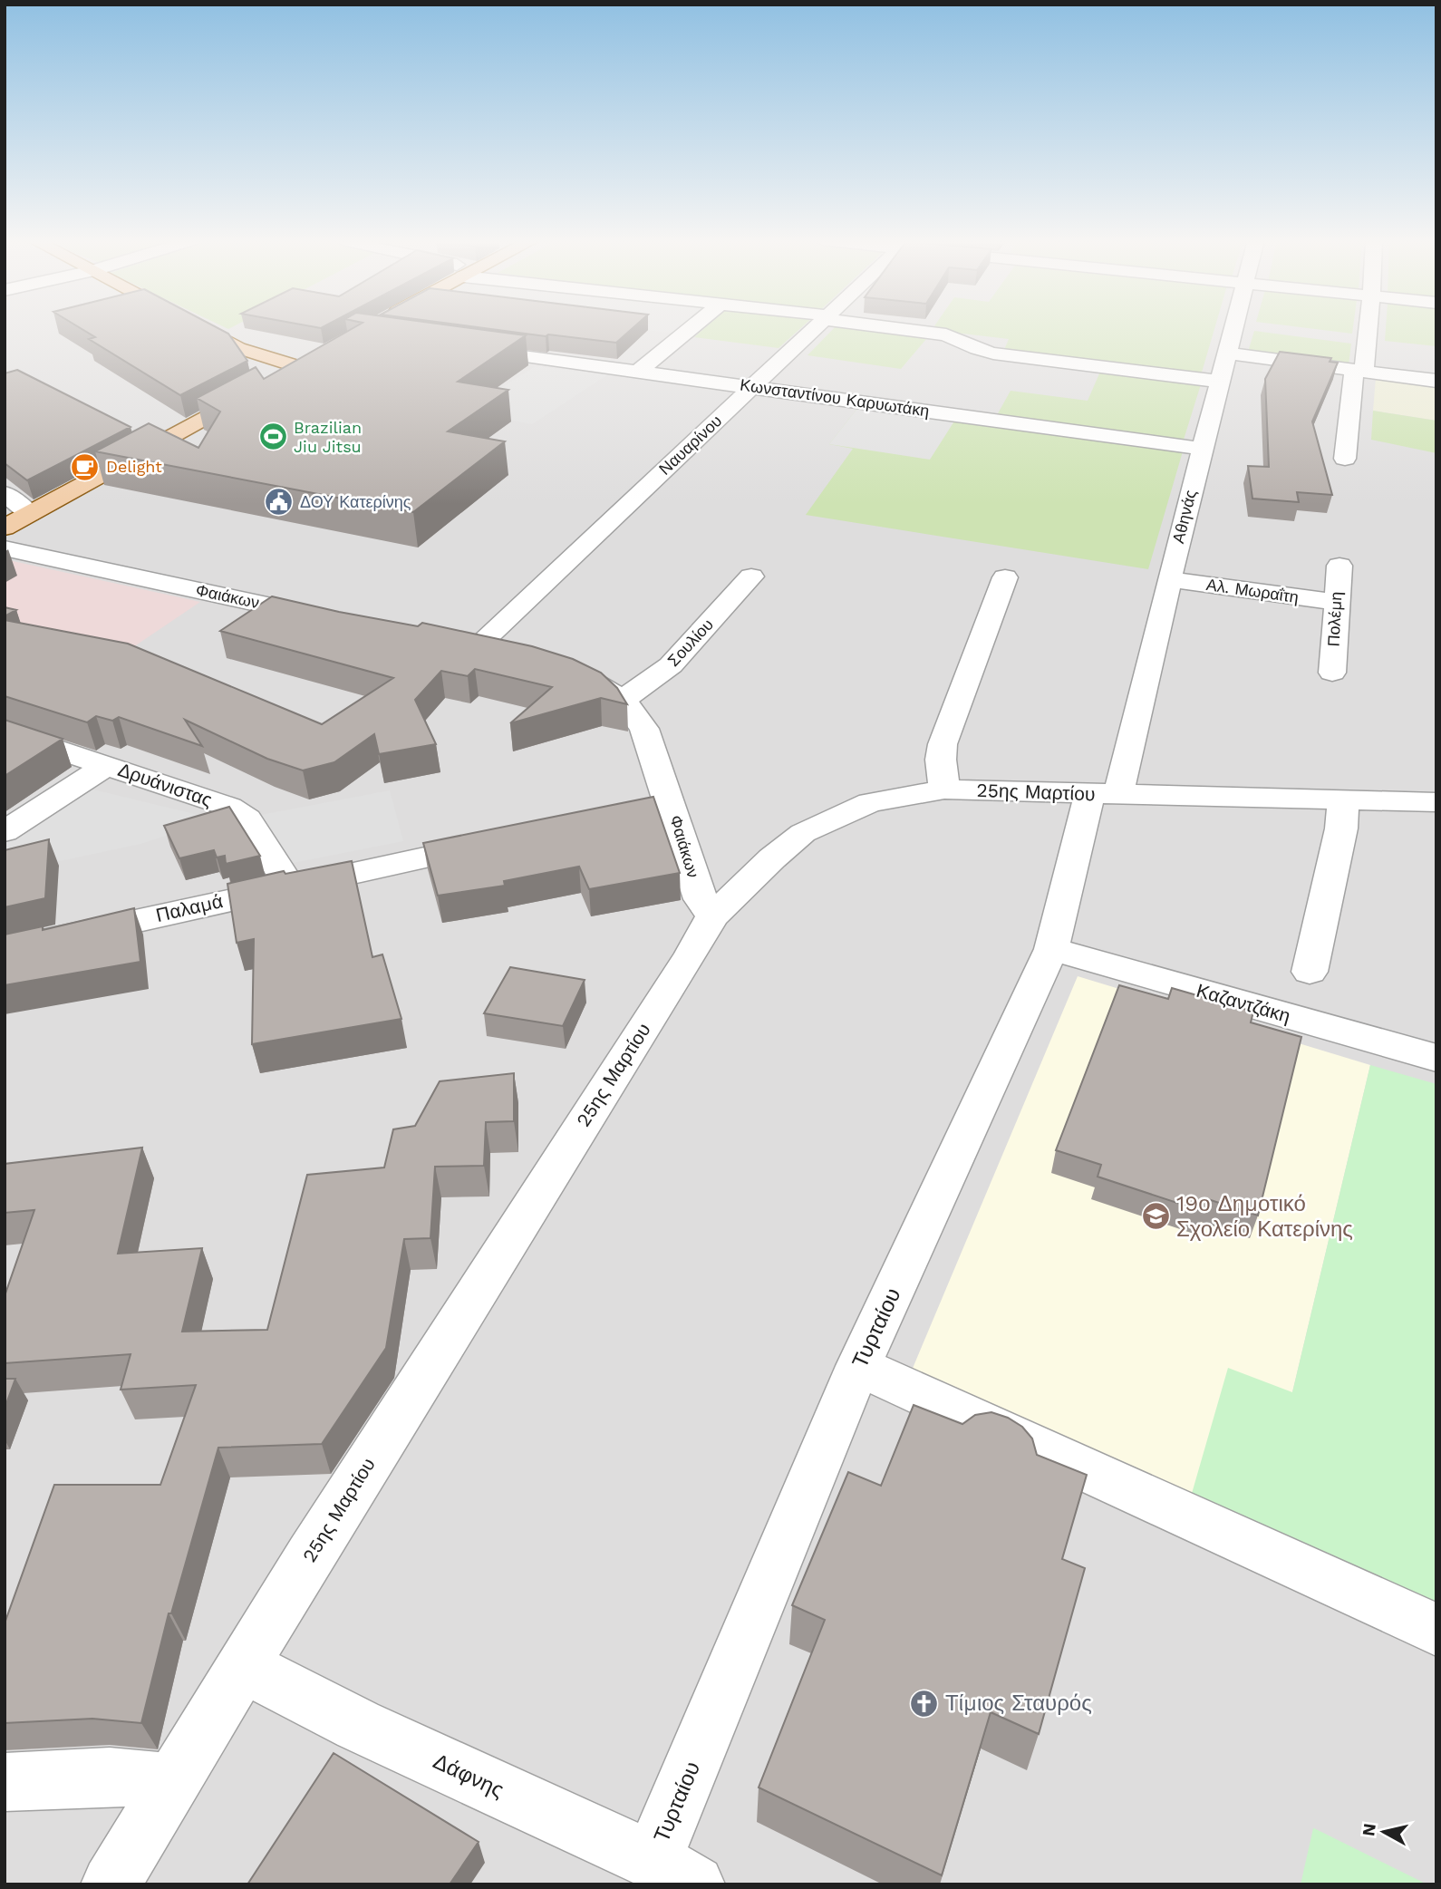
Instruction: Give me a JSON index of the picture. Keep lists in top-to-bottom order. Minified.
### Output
{"streets":{"street":["Κωνσταντίνου Καρυωτάκη","Ναυαρίνου","Αθηνάς","Αλ. Μωραΐτη","Φαιάκων","Πολέμη","Σουλίου","Δρυάνιστας","25ης Μαρτίου","Παλαμά","Καζαντζάκη","Τυρταίου","Δάφνης"]},"crossings":[["Κωνσταντίνου Καρυωτάκη","Ναυαρίνου"],["Κωνσταντίνου Καρυωτάκη","Αθηνάς"],["Αθηνάς","Αλ. Μωραΐτη"],["Αθηνάς","25ης Μαρτίου"],["Αθηνάς","Τυρταίου"],["Αλ. Μωραΐτη","Πολέμη"],["Φαιάκων","Σουλίου"],["Φαιάκων","25ης Μαρτίου"],["Δρυάνιστας","Παλαμά"],["25ης Μαρτίου","Τυρταίου"],["25ης Μαρτίου","Δάφνης"],["Καζαντζάκη","Τυρταίου"],["Τυρταίου","Δάφνης"]],"places":{"sports":["Brazilian Jiu Jitsu"],"cafe":["Delight"],"public building":["ΔΟΥ Κατερίνης"],"school or university":["19ο Δημοτικό Σχολείο Κατερίνης"],"church":["Τίμιος Σταυρός"]},"north":"left"}
